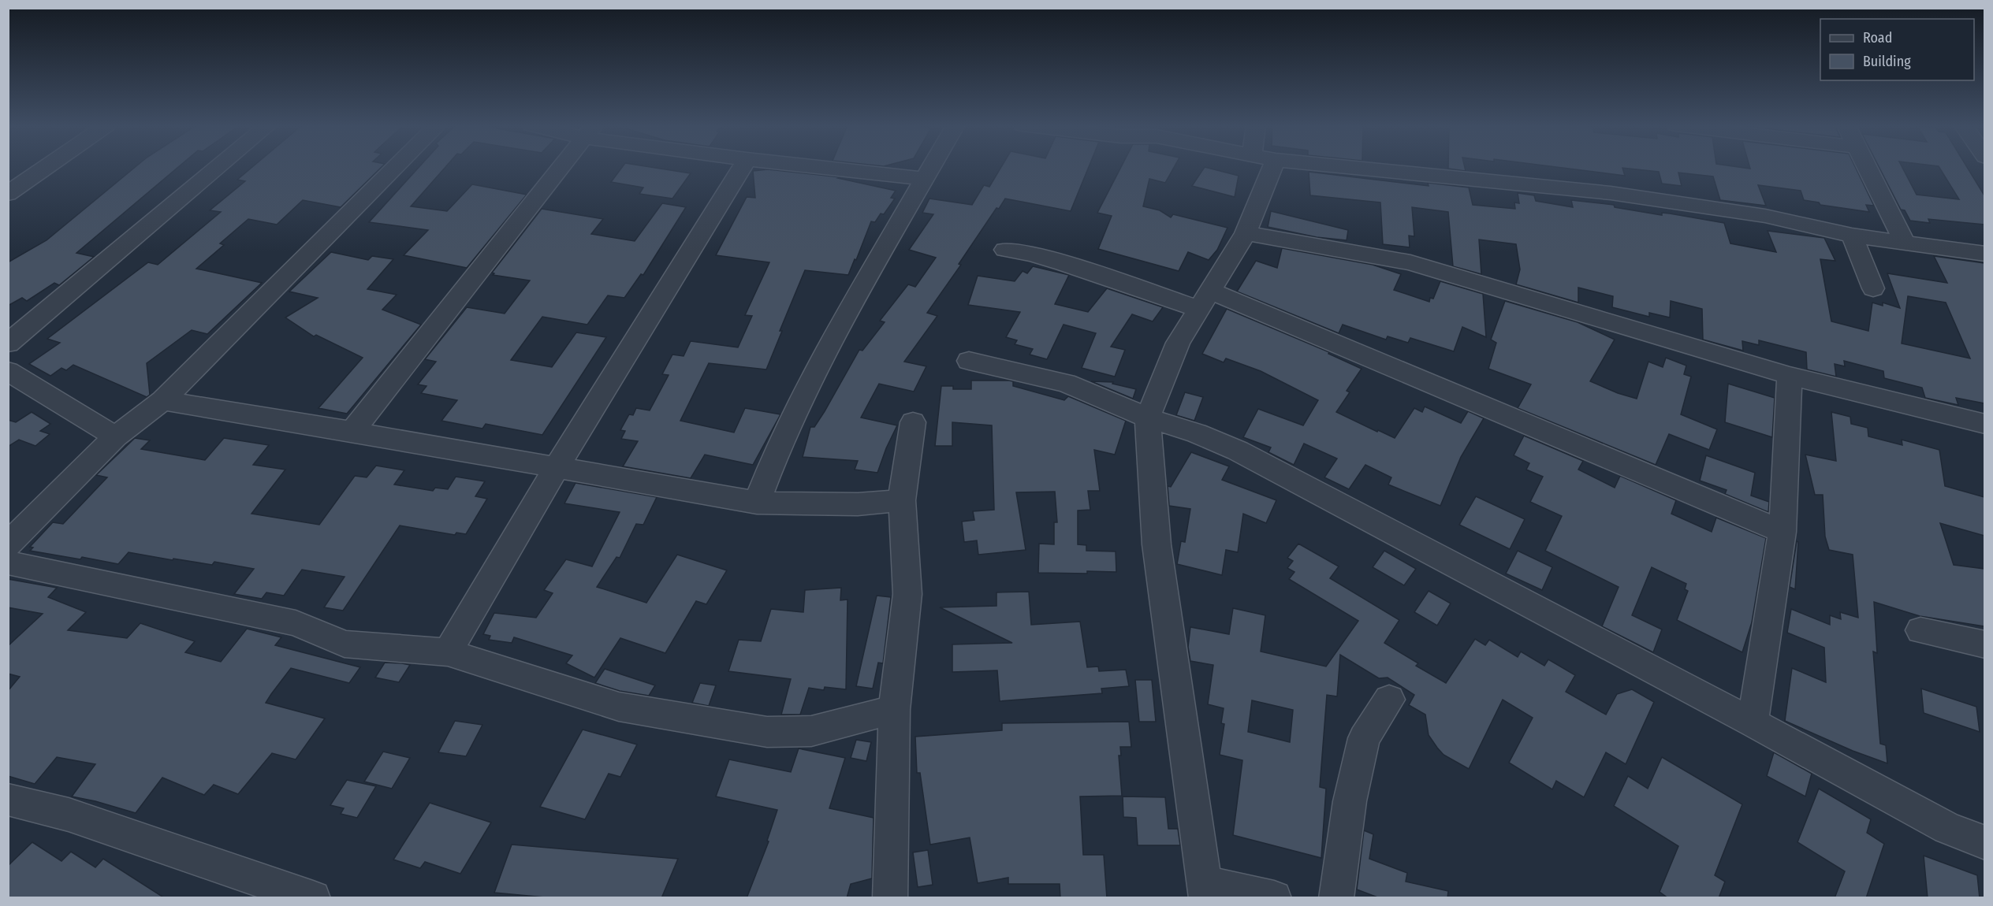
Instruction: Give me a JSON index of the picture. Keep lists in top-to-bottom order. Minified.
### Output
{"legend":["Road","Building"]}
